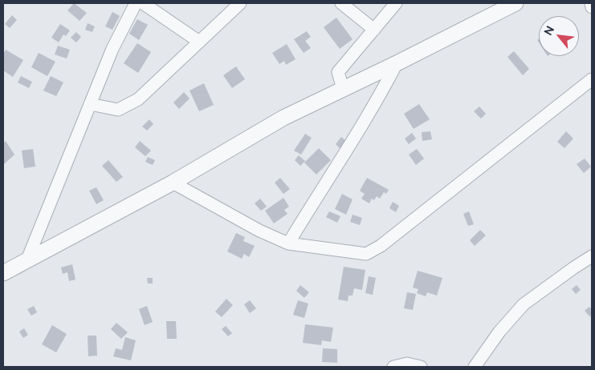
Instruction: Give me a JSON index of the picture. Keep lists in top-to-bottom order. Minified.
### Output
{"north":"top left"}
